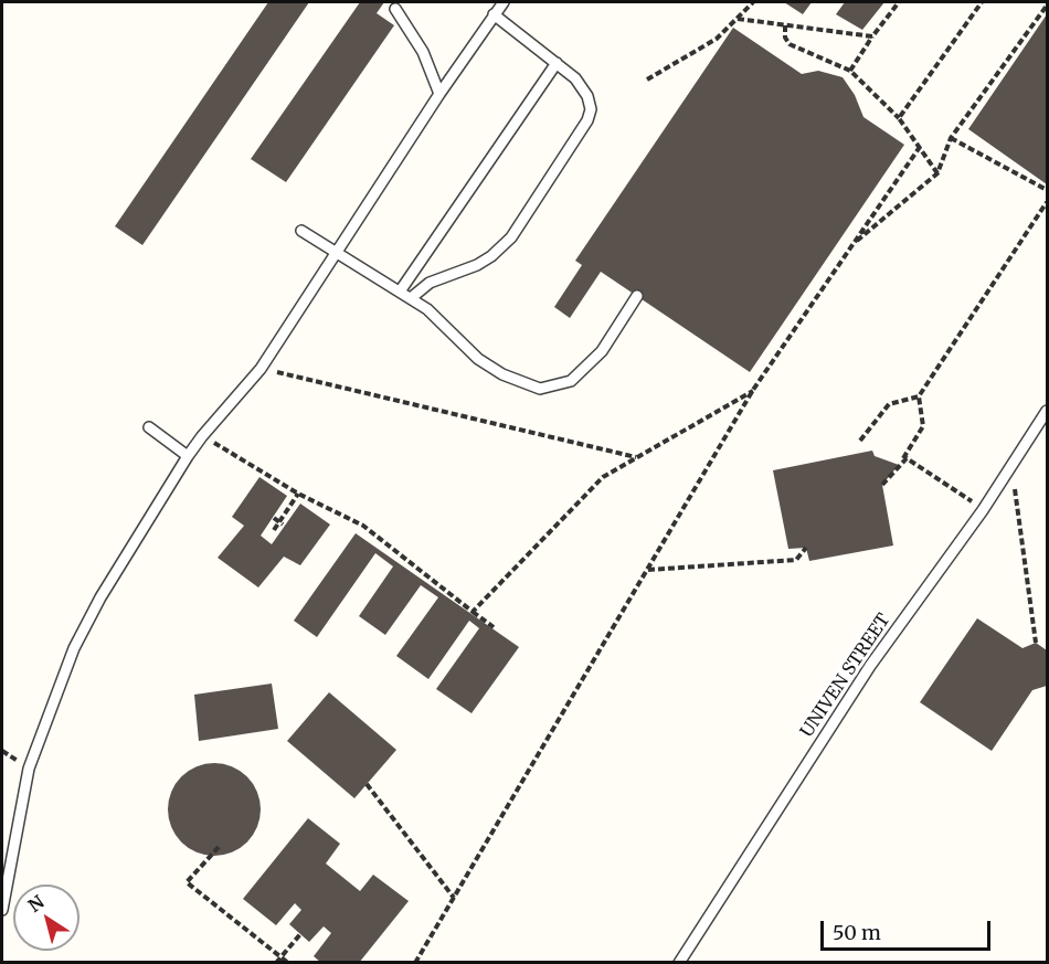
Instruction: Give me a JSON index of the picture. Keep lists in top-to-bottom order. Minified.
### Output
{"streets":{"lane":["UNIVEN STREET"]},"scale_bar":"50 m","north":"top left"}
